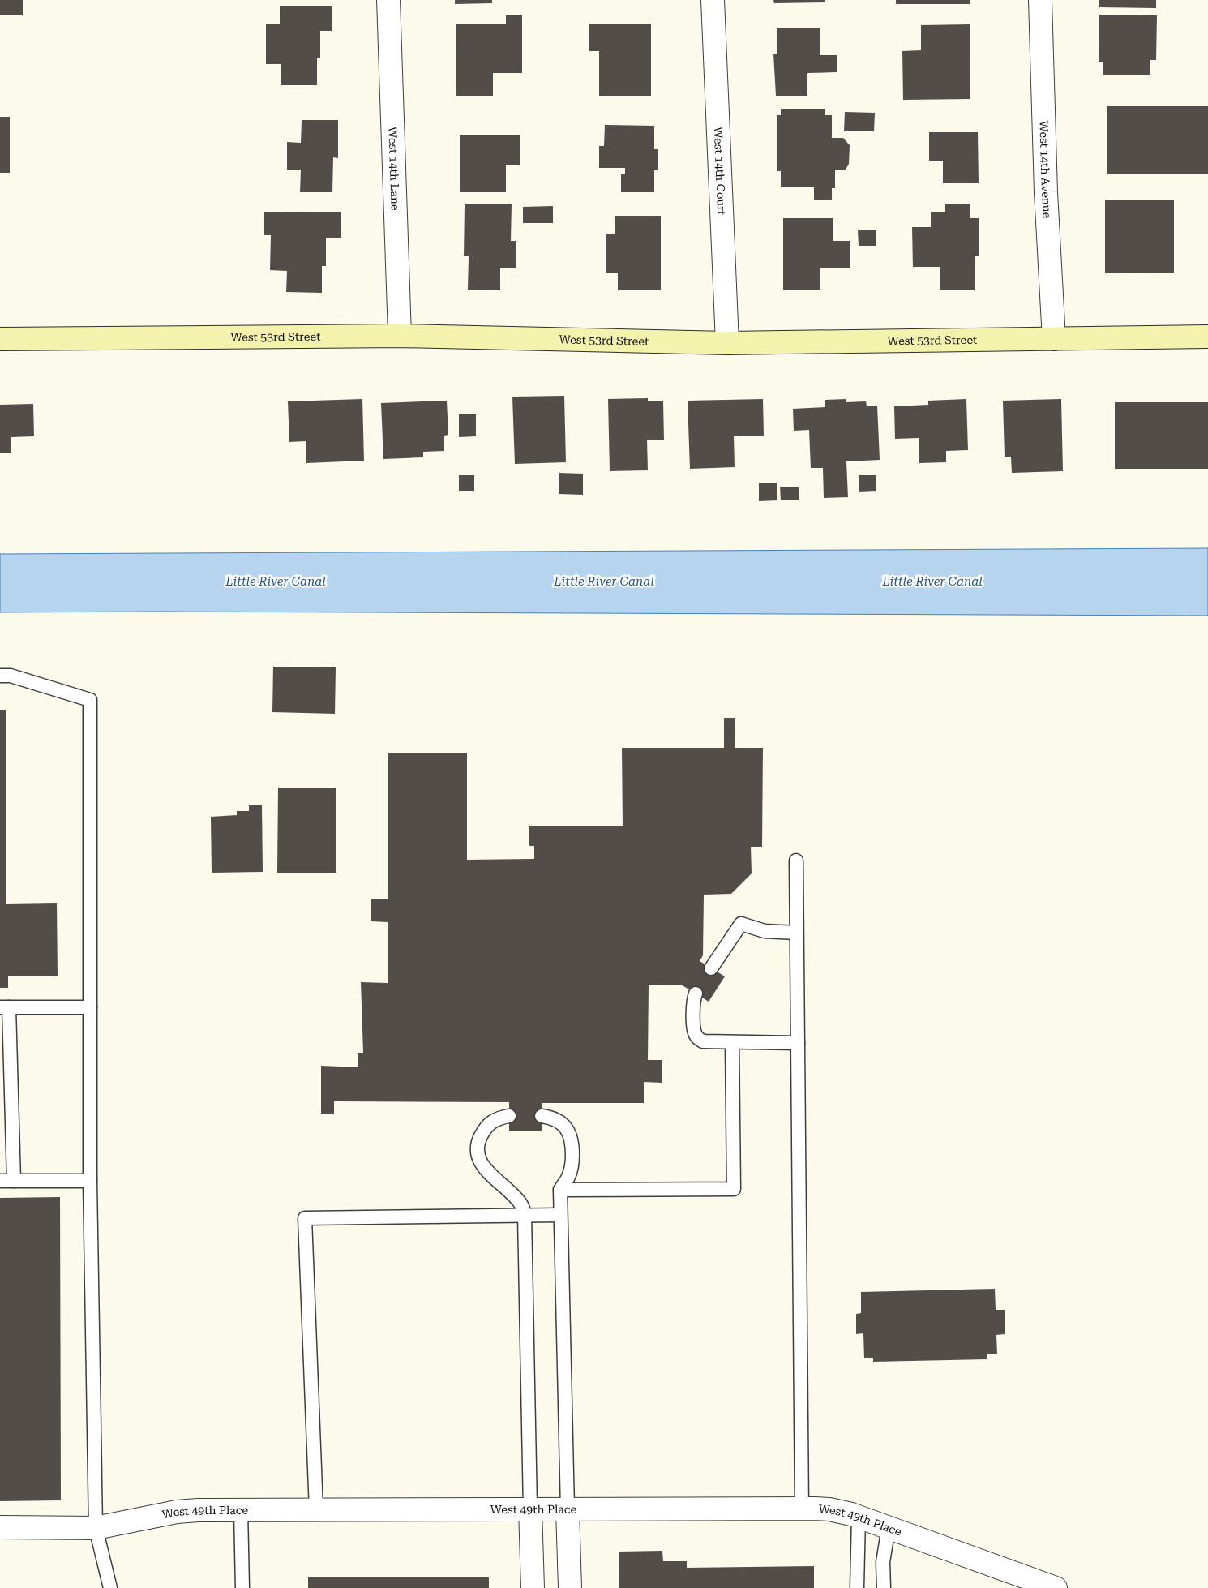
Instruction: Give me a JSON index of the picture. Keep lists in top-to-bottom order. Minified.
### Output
{"streets":{"street":["West 14th Lane","West 14th Avenue","West 14th Court","West 53rd Street","West 49th Place"]},"crossings":[["West 14th Lane","West 53rd Street"],["West 14th Avenue","West 53rd Street"],["West 14th Court","West 53rd Street"]],"water":["Little River Canal"]}
